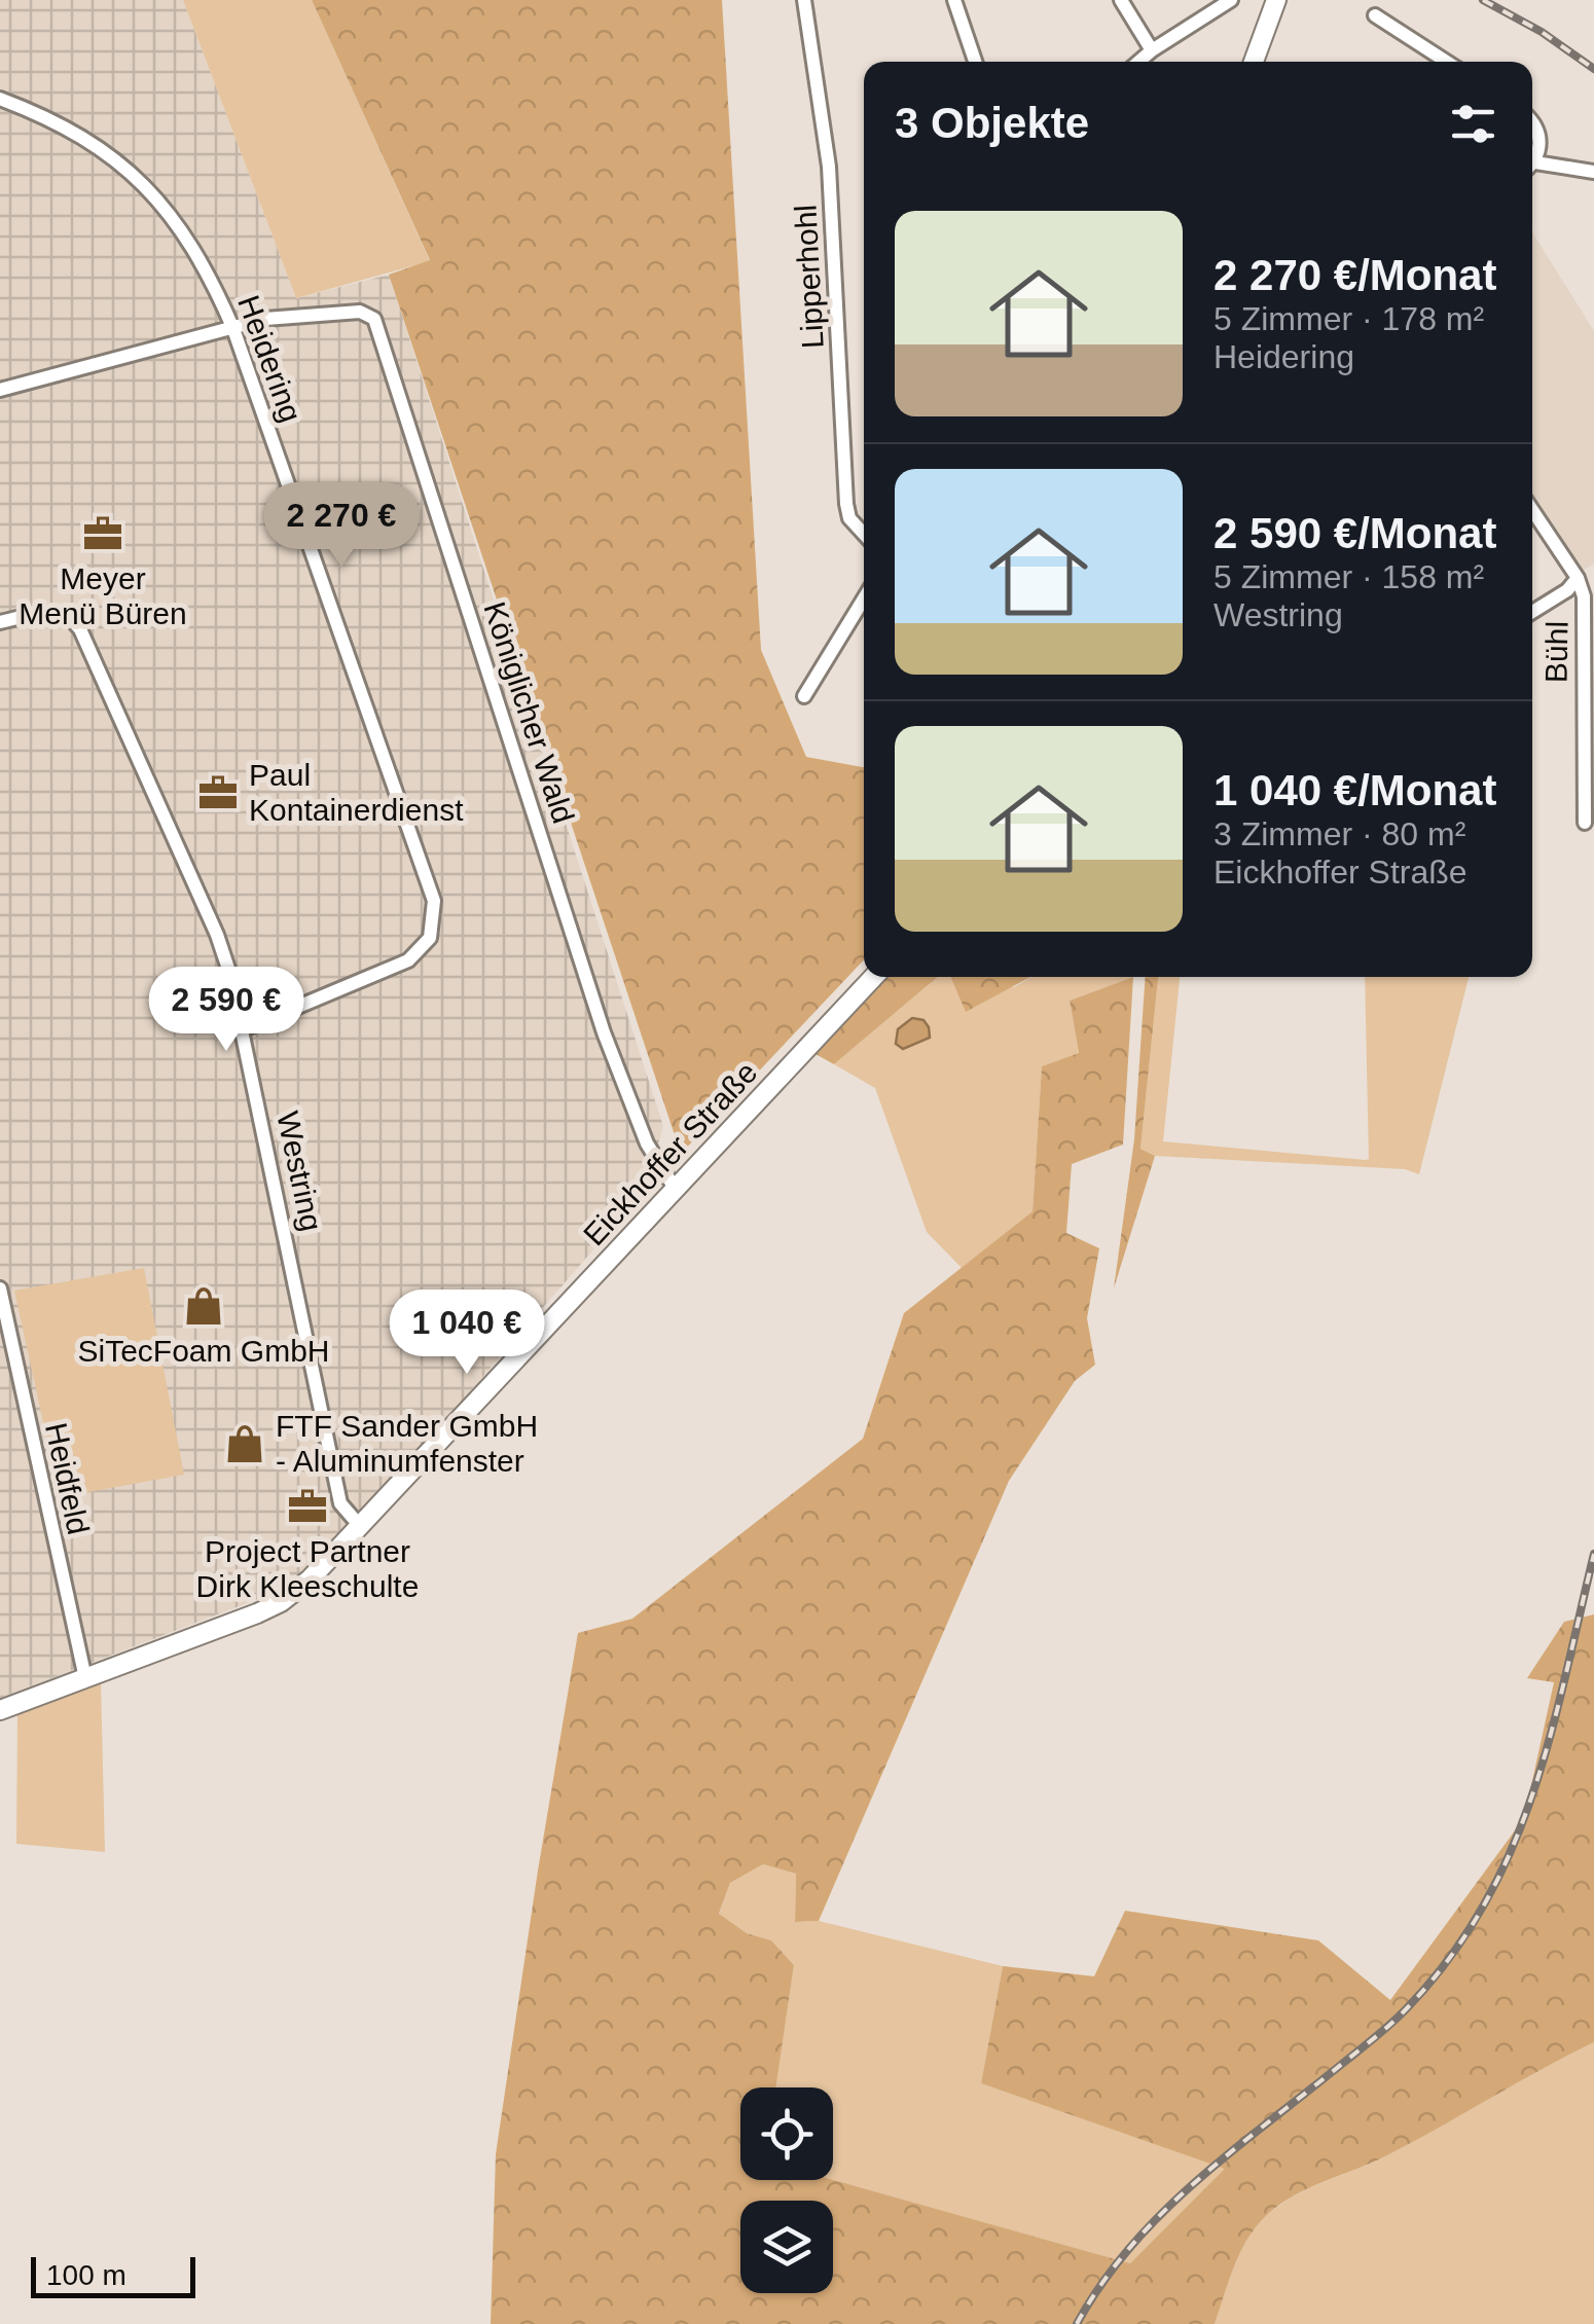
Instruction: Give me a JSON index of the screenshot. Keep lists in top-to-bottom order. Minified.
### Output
{"streets":{"main road":["Eickhoffer Straße"],"street":["Lipperhohl","Heidering","Bühl","Königlicher Wald","Westring","Heidfeld"]},"crossings":[["Heidering","Königlicher Wald"],["Heidering","Westring"],["Königlicher Wald","Eickhoffer Straße"],["Eickhoffer Straße","Westring"],["Eickhoffer Straße","Heidfeld"]],"places":{"office":["Meyer Menü Büren","Paul Kontainerdienst","Project Partner Dirk Kleeschulte"],"shop":["SiTecFoam GmbH","FTF Sander GmbH - Aluminumfenster"]},"scale_bar":"100 m","page":{"heading":"3 Objekte","list":[{"name":"2 270 €/Monat","note":"5 Zimmer · 178 m² · Heidering"},{"name":"2 590 €/Monat","note":"5 Zimmer · 158 m² · Westring"},{"name":"1 040 €/Monat","note":"3 Zimmer · 80 m² · Eickhoffer Straße"}],"price":["2 270 €","2 590 €","1 040 €"],"scale":"100 m"}}
